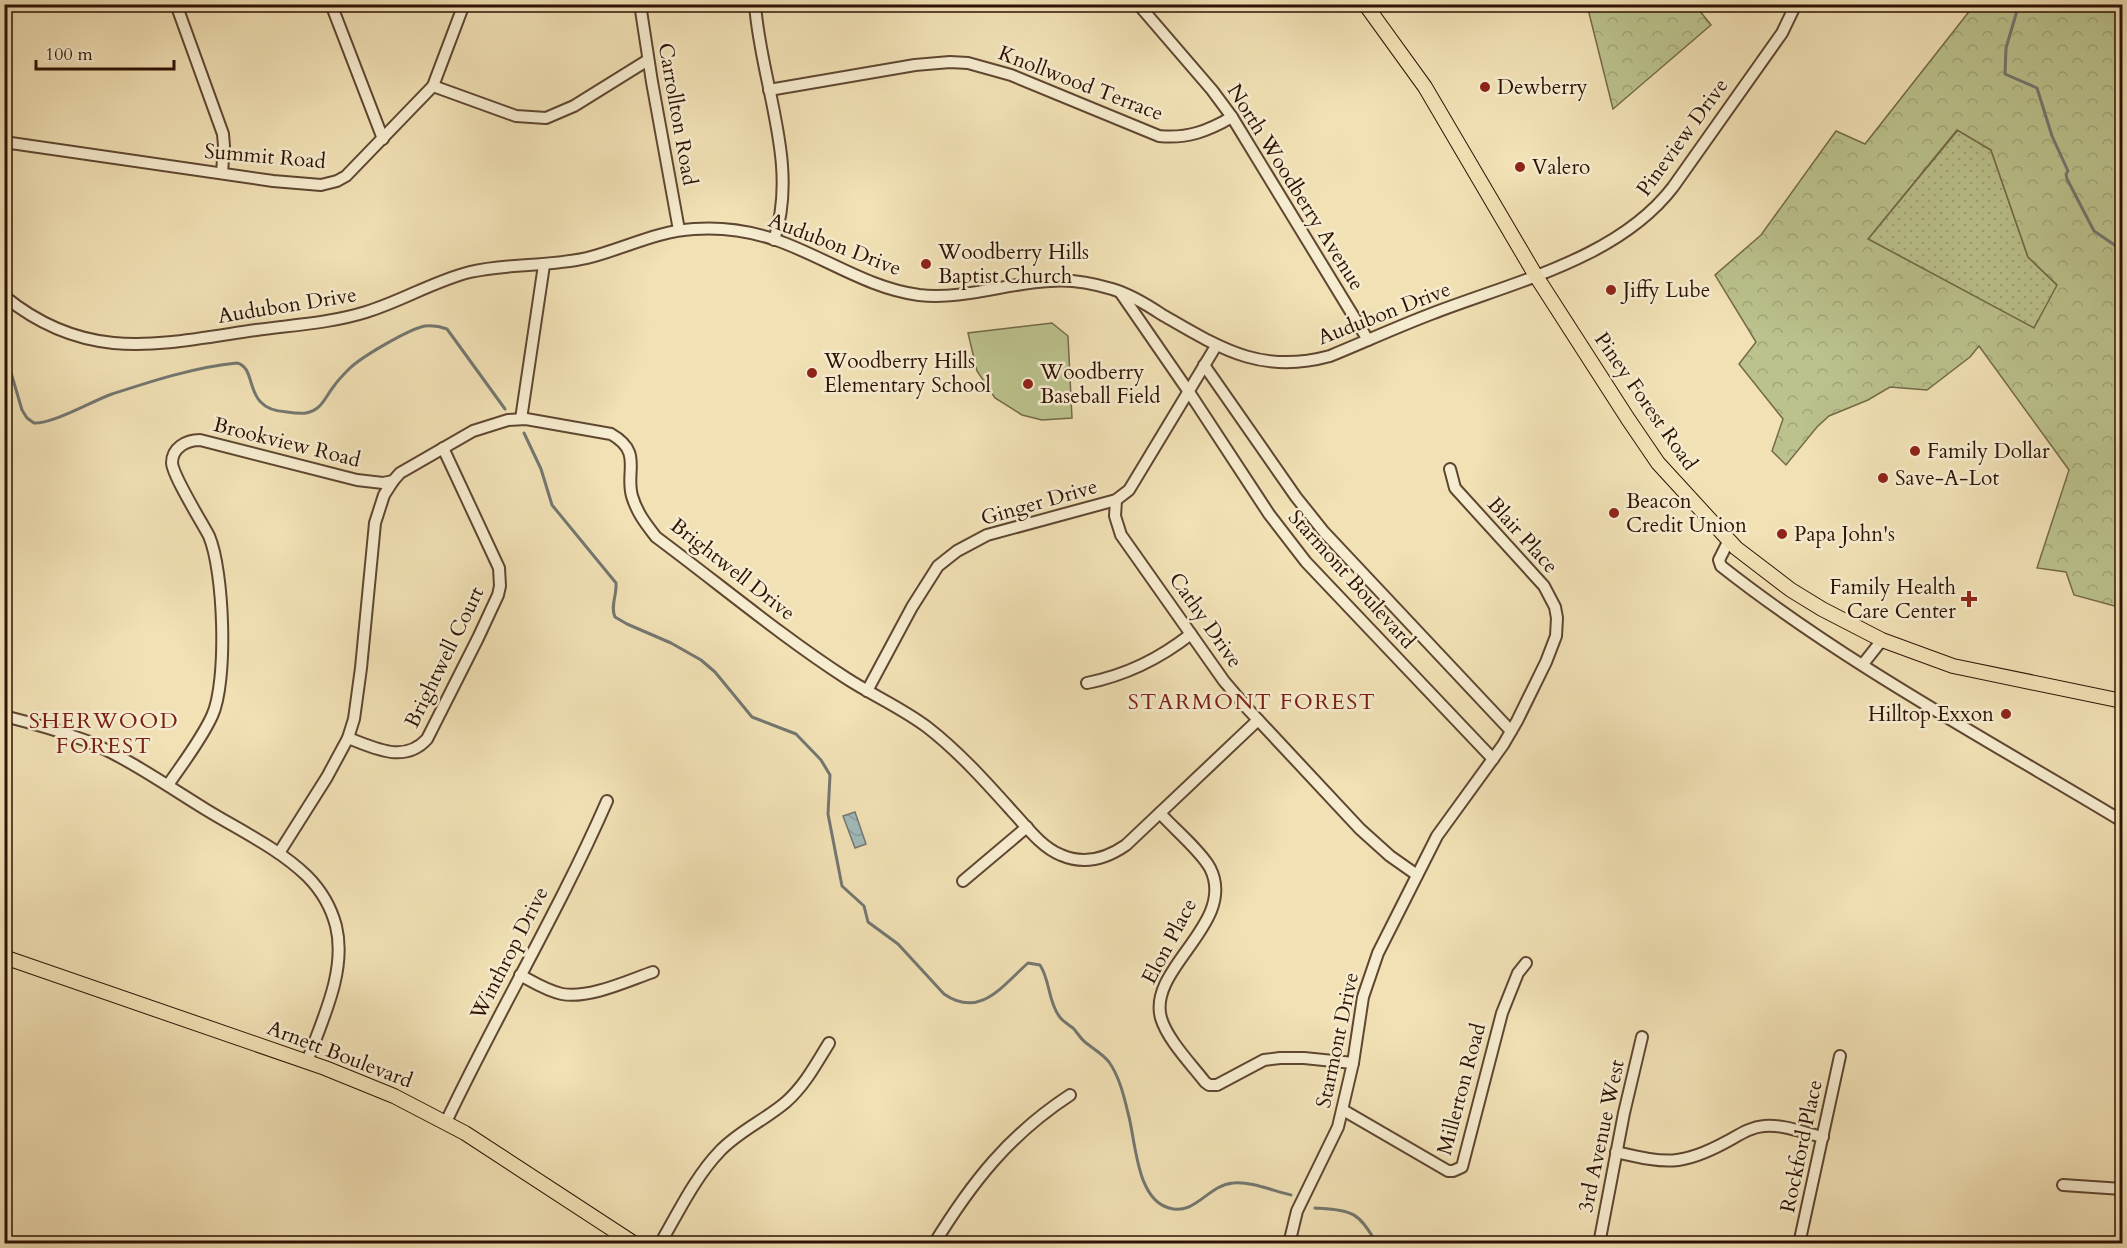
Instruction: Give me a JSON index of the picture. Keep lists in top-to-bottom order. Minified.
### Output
{"streets":{"main road":["Piney Forest Road","Arnett Boulevard"],"street":["Knollwood Terrace","Carrollton Road","Pineview Drive","Summit Road","North Woodberry Avenue","Audubon Drive","Brookview Road","Ginger Drive","Blair Place","Brightwell Drive","Starmont Boulevard","Cathy Drive","Brightwell Court","Elon Place","Winthrop Drive","Starmont Drive","Millerton Road","3rd Avenue West","Rockford Place"]},"crossings":[["Knollwood Terrace","North Woodberry Avenue"],["Carrollton Road","Audubon Drive"],["Pineview Drive","Audubon Drive"],["Pineview Drive","Piney Forest Road"],["North Woodberry Avenue","Audubon Drive"],["Audubon Drive","Piney Forest Road"],["Audubon Drive","Ginger Drive"],["Audubon Drive","Starmont Boulevard"],["Brookview Road","Brightwell Drive"],["Ginger Drive","Brightwell Drive"],["Ginger Drive","Starmont Boulevard"],["Ginger Drive","Cathy Drive"],["Blair Place","Starmont Boulevard"],["Blair Place","Starmont Drive"],["Brightwell Drive","Cathy Drive"],["Brightwell Drive","Brightwell Court"],["Brightwell Drive","Elon Place"],["Starmont Boulevard","Starmont Drive"],["Cathy Drive","Starmont Drive"],["Elon Place","Starmont Drive"],["Winthrop Drive","Arnett Boulevard"],["Starmont Drive","Millerton Road"]],"districts":["STARMONT FOREST","SHERWOOD FOREST"],"places":{"other":["Dewberry","Valero","Woodberry Hills Baptist Church","Jiffy Lube","Woodberry Hills Elementary School","Woodberry Baseball Field","Family Dollar","Save-A-Lot","Beacon Credit Union","Papa John's","Hilltop Exxon"],"health":["Family Health Care Center"]},"scale_bar":"100 m"}
